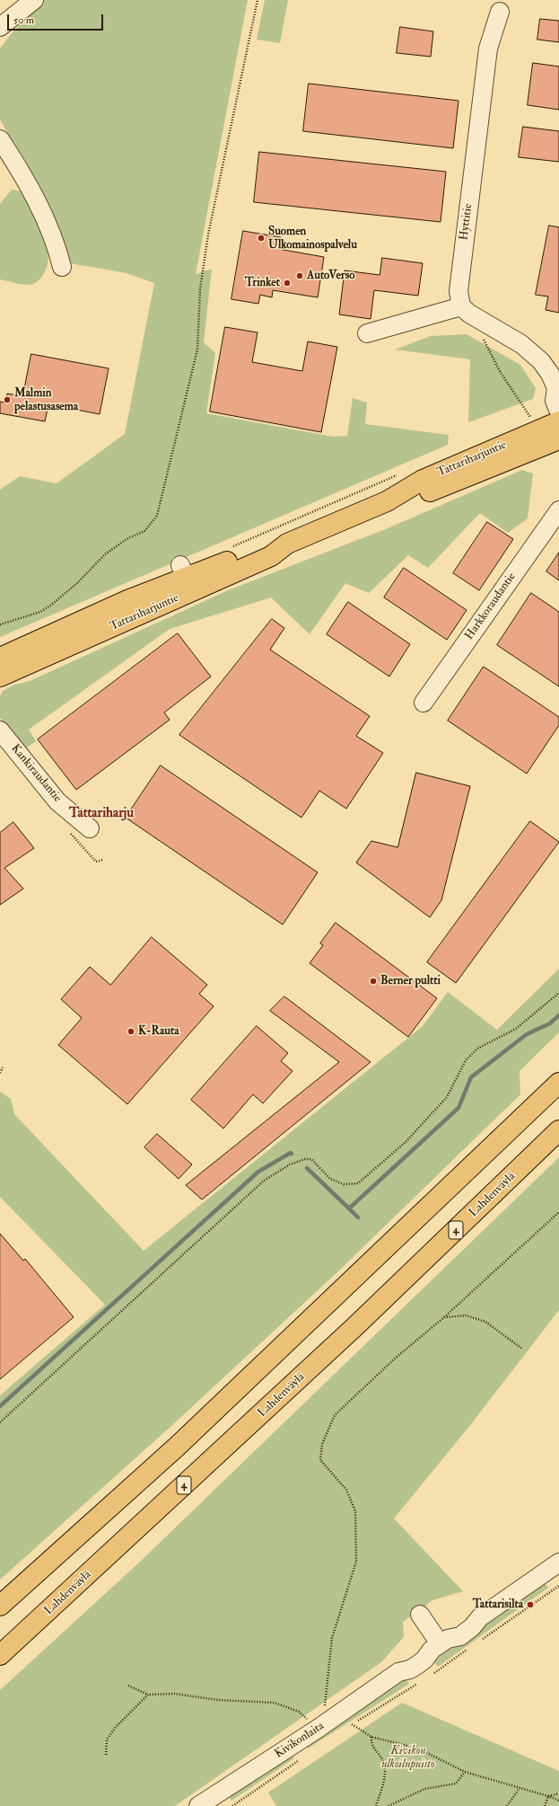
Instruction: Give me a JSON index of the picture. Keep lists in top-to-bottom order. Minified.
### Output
{"streets":{"main road":["Tattariharjuntie","Lahdenväylä","4"],"street":["Hyttitie","Harkkoraudantie","Kankiraudantie","Kivikonlaita"]},"districts":["Tattariharju"],"parks":["Kivikon ulkoilupuisto"],"places":["Suomen Ulkomainospalvelu","AutoVerso","Trinket","Malmin pelastusasema","Berner pultti","K-Rauta","Tattarisilta"],"scale_bar":"50 m"}
